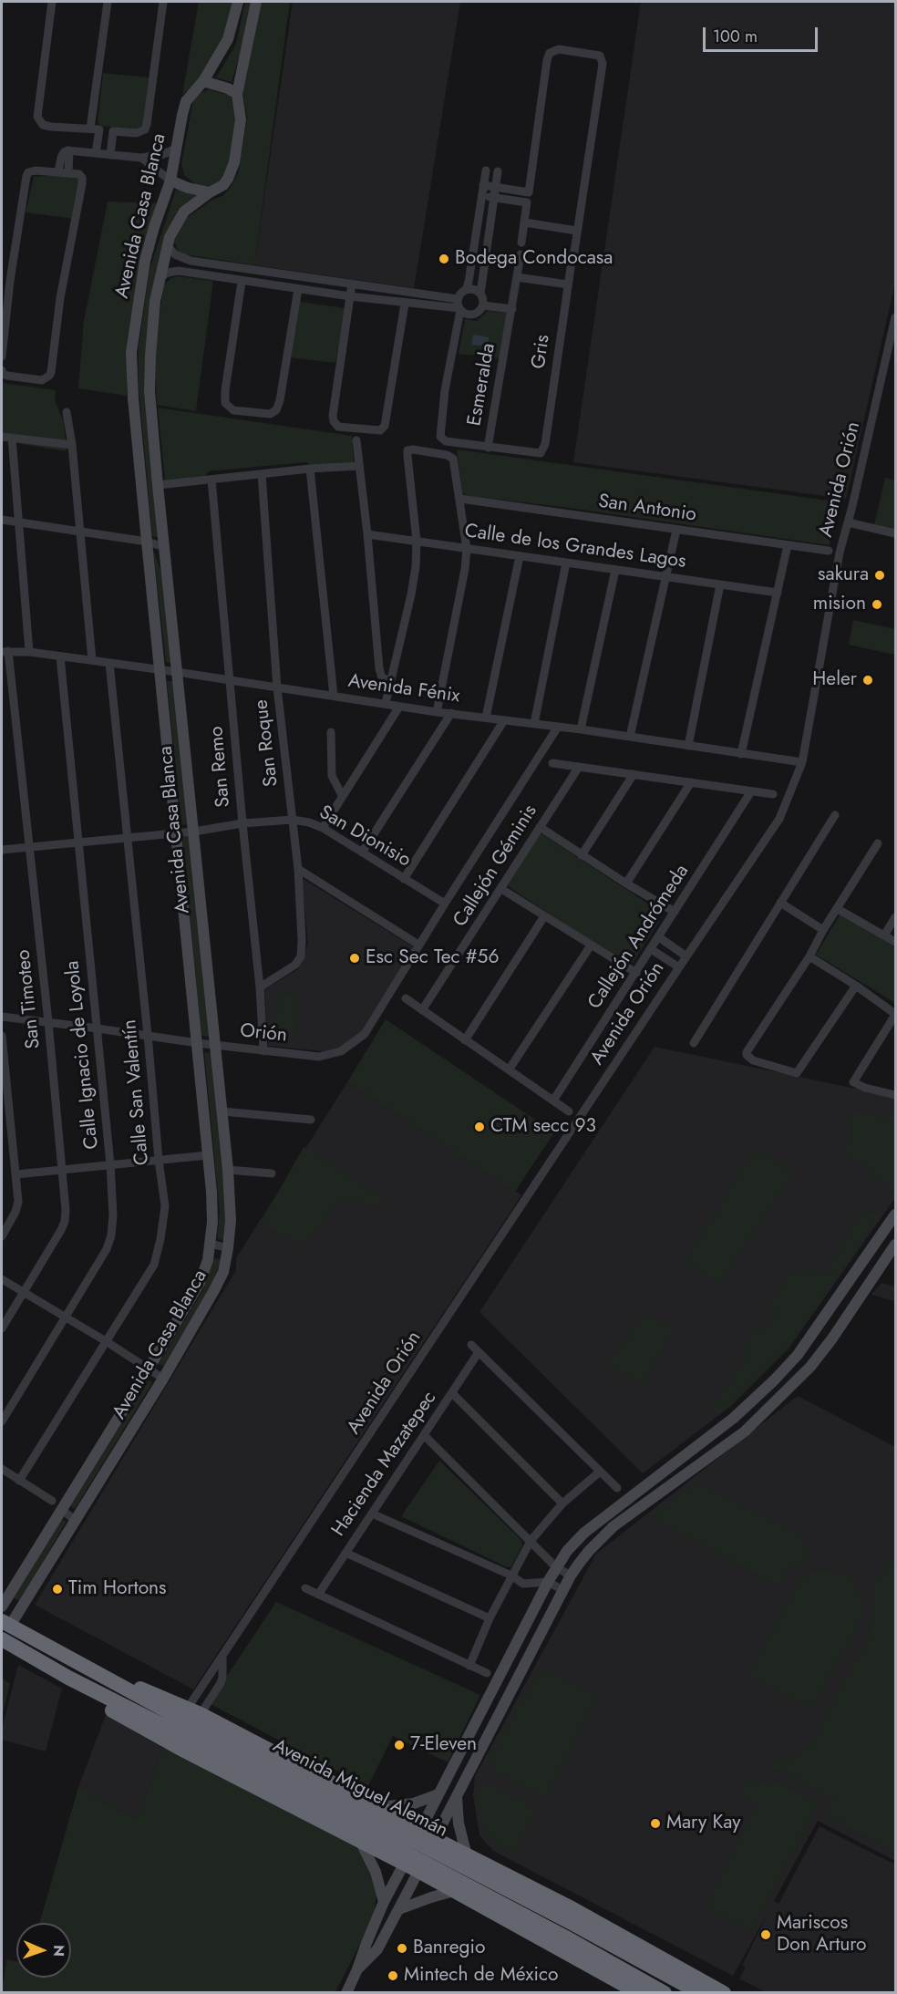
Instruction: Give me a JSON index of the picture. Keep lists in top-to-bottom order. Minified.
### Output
{"streets":{"highway":["Avenida Miguel Alemán"],"street":["Avenida Casa Blanca","Gris","Esmeralda","Avenida Orión","San Antonio","Calle de los Grandes Lagos","Avenida Fénix","San Roque","San Remo","San Dionisio","Callejón Géminis","Callejón Andrómeda","San Timoteo","Orión","Calle Ignacio de Loyola","Calle San Valentín","Hacienda Mazatepec"]},"crossings":[["Avenida Casa Blanca","Avenida Fénix"],["Avenida Casa Blanca","San Dionisio"],["Avenida Casa Blanca","Orión"],["Avenida Casa Blanca","Avenida Miguel Alemán"],["Gris","Esmeralda"],["Avenida Orión","Avenida Fénix"],["Avenida Fénix","San Roque"],["Avenida Fénix","San Remo"],["Avenida Fénix","San Timoteo"],["Avenida Fénix","Orión"],["Avenida Fénix","Calle Ignacio de Loyola"],["Avenida Fénix","Calle San Valentín"],["San Roque","San Remo"],["San Roque","San Dionisio"],["San Remo","San Dionisio"],["San Remo","Orión"],["San Dionisio","San Timoteo"],["San Dionisio","Orión"],["San Dionisio","Calle Ignacio de Loyola"],["San Dionisio","Calle San Valentín"],["San Timoteo","Orión"],["Orión","Calle Ignacio de Loyola"],["Orión","Calle San Valentín"]],"places":["Bodega Condocasa","sakura","mision","Heler","Esc Sec Tec #56","CTM secc 93","Tim Hortons","7-Eleven","Mary Kay","Mariscos Don Arturo","Banregio","Mintech de México"],"scale_bar":"100 m","north":"right"}
